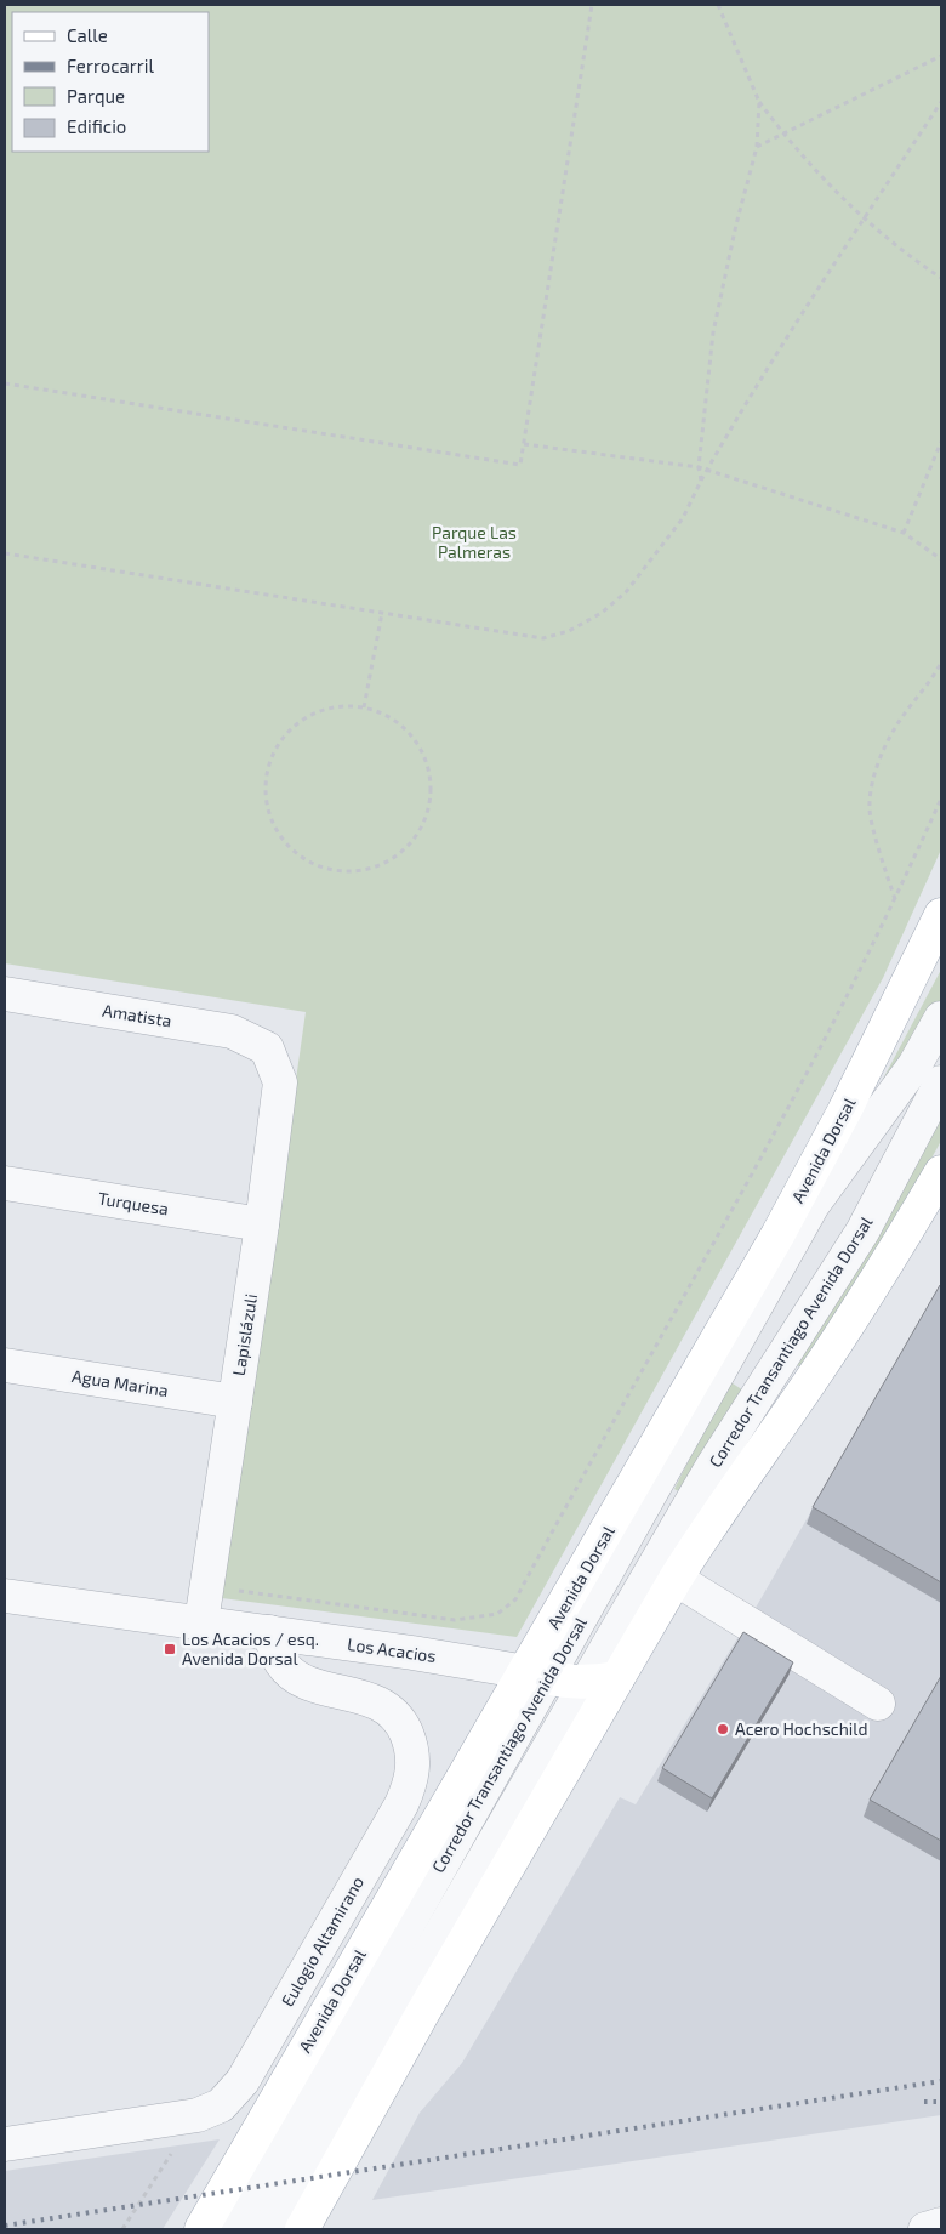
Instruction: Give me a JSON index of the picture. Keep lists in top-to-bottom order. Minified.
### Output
{"streets":{"main road":["Avenida Dorsal"],"street":["Amatista","Turquesa","Lapislázuli","Corredor Transantiago Avenida Dorsal","Agua Marina","Los Acacios","Eulogio Altamirano"]},"crossings":[["Amatista","Lapislázuli"],["Avenida Dorsal","Corredor Transantiago Avenida Dorsal"],["Avenida Dorsal","Los Acacios"],["Turquesa","Lapislázuli"],["Lapislázuli","Agua Marina"],["Lapislázuli","Los Acacios"],["Corredor Transantiago Avenida Dorsal","Los Acacios"],["Los Acacios","Eulogio Altamirano"]],"parks":["Parque Las Palmeras"],"places":{"transit":["Los Acacios / esq. Avenida Dorsal"],"other":["Acero Hochschild"]},"legend":["Calle","Ferrocarril","Parque","Edificio"]}
